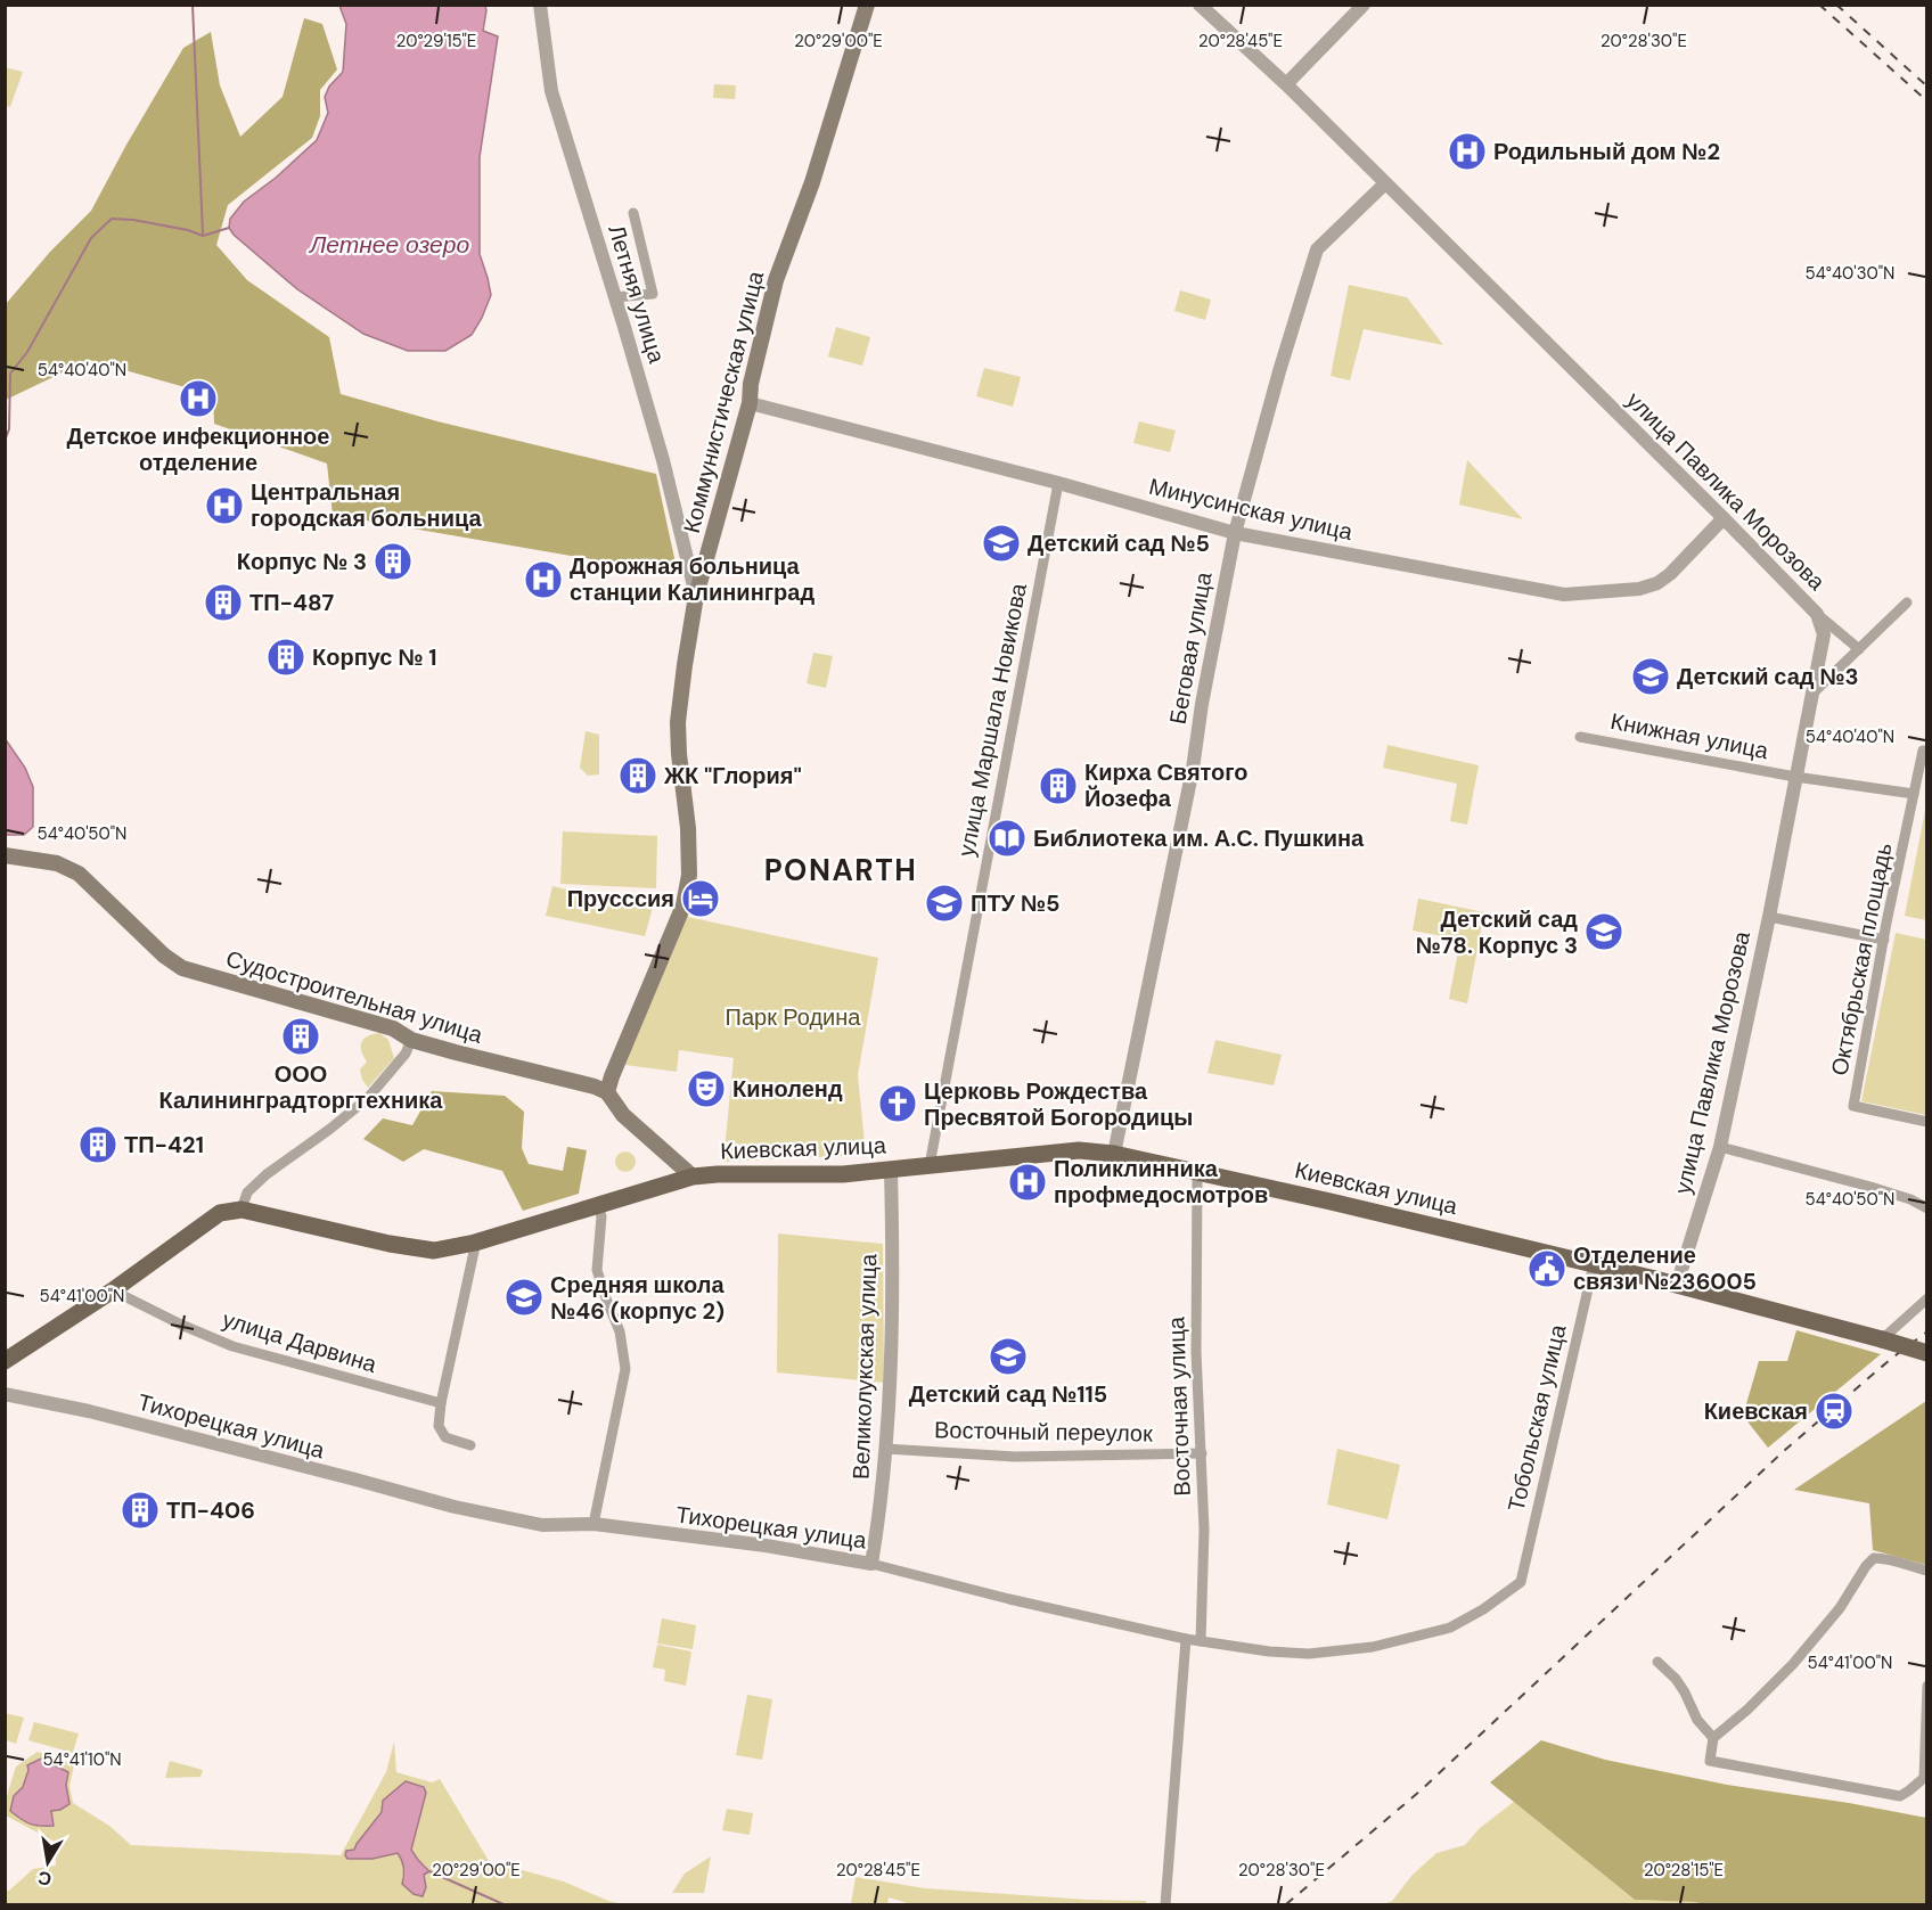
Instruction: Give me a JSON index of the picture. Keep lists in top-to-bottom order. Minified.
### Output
{"streets":{"main road":["Коммунистическая улица","Судостроительная улица","Киевская улица"],"street":["Летняя улица","улица Павлика Морозова","Минусинская улица","Беговая улица","улица Маршала Новикова","Книжная улица","Октябрьская площадь","улица Дарвина","Великолукская улица","Восточная улица","Тобольская улица","Тихорецкая улица","Восточный переулок"]},"crossings":[["Летняя улица","Коммунистическая улица"],["Коммунистическая улица","Минусинская улица"],["Коммунистическая улица","Судостроительная улица"],["улица Павлика Морозова","Минусинская улица"],["улица Павлика Морозова","Беговая улица"],["улица Павлика Морозова","Книжная улица"],["улица Павлика Морозова","Киевская улица"],["Минусинская улица","Беговая улица"],["Минусинская улица","улица Маршала Новикова"],["Беговая улица","Киевская улица"],["улица Маршала Новикова","Киевская улица"],["Книжная улица","Октябрьская площадь"],["Киевская улица","Великолукская улица"],["Киевская улица","Восточная улица"],["Киевская улица","Тобольская улица"],["Великолукская улица","Тихорецкая улица"],["Великолукская улица","Восточный переулок"],["Восточная улица","Тихорецкая улица"],["Восточная улица","Восточный переулок"],["Тобольская улица","Тихорецкая улица"]],"districts":["PONARTH"],"water":["Летнее озеро"],"parks":["Парк Родина"],"places":{"hospital":["Родильный дом №2","Детское инфекционное отделение","Центральная городская больница","Дорожная больница станции Калининград","Поликлинника профмедосмотров"],"school or university":["Детский сад №5","Детский сад №3","ПТУ №5","Детский сад №78. Корпус 3","Средняя школа №46 (корпус 2)","Детский сад №115"],"building":["Корпус № 3","ТП-487","Корпус № 1","ЖК \"Глория\"","Кирха Святого Йозефа","ООО Калининградторгтехника","ТП-421","ТП-406"],"library":["Библиотека им. А.С. Пушкина"],"hotel":["Прусссия"],"theatre":["Киноленд"],"church":["Церковь Рождества Пресвятой Богородицы"],"public building":["Отделение связи №236005"],"station":["Киевская"]},"north":"bottom","coordinates":["20°29'15\"E","20°29'00\"E","20°28'45\"E","20°28'30\"E","54°40'30\"N","54°40'40\"N","54°40'50\"N","54°41'00\"N","54°41'10\"N","20°28'15\"E"]}
